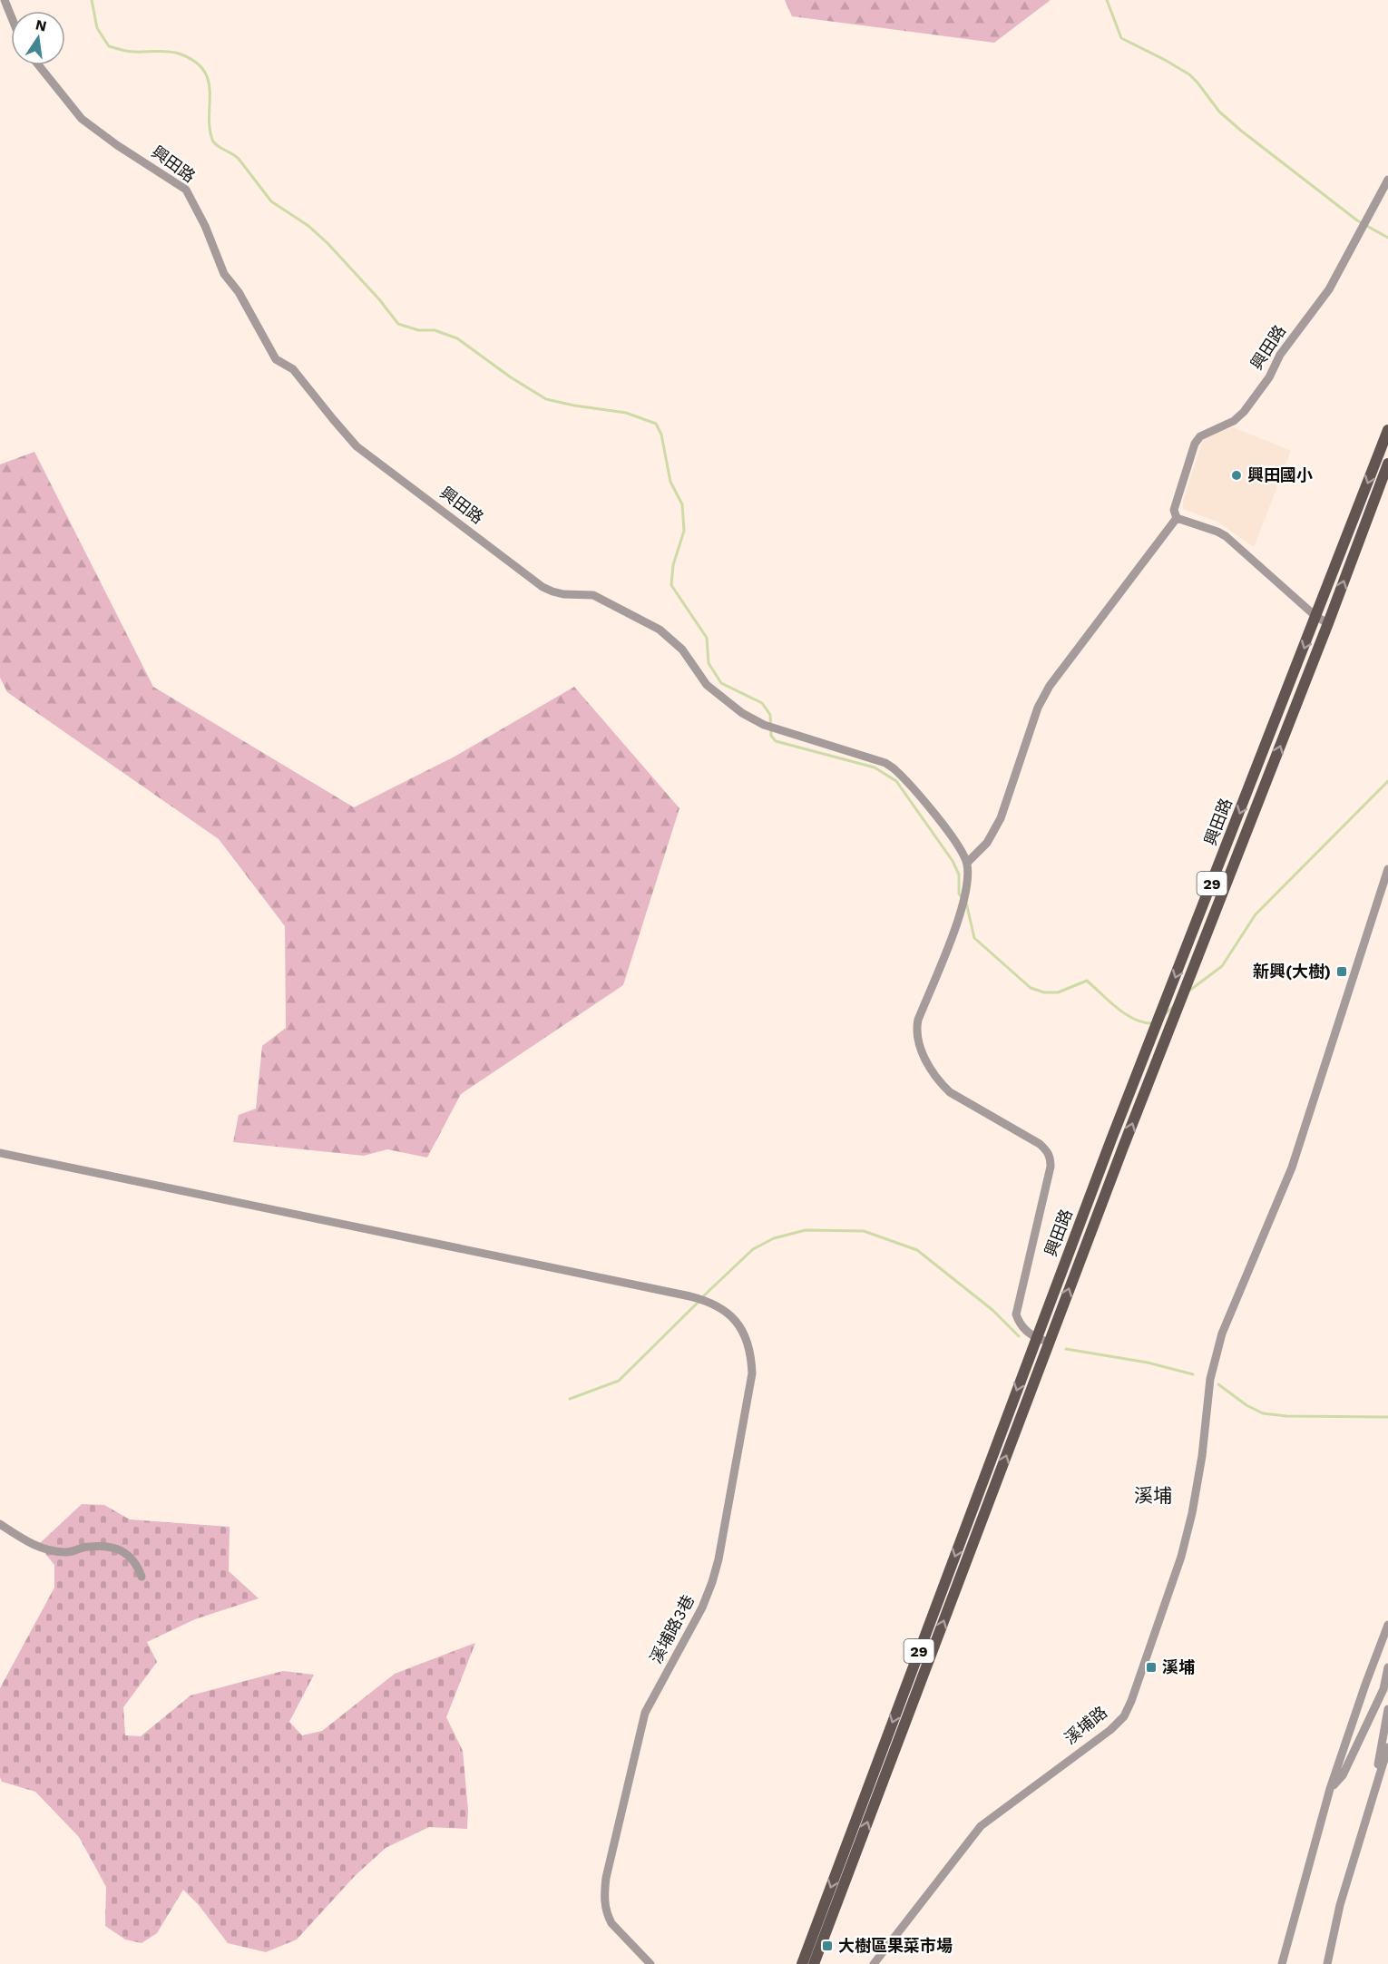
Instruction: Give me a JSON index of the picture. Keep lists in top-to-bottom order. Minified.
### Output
{"streets":{"main road":["興田路","29"],"street":["溪埔路3巷","溪埔路"]},"crossings":[["興田路","29"]],"districts":["溪埔"],"places":{"other":["興田國小"],"transit":["新興(大樹)","溪埔","大樹區果菜市場"]},"north":"top"}
